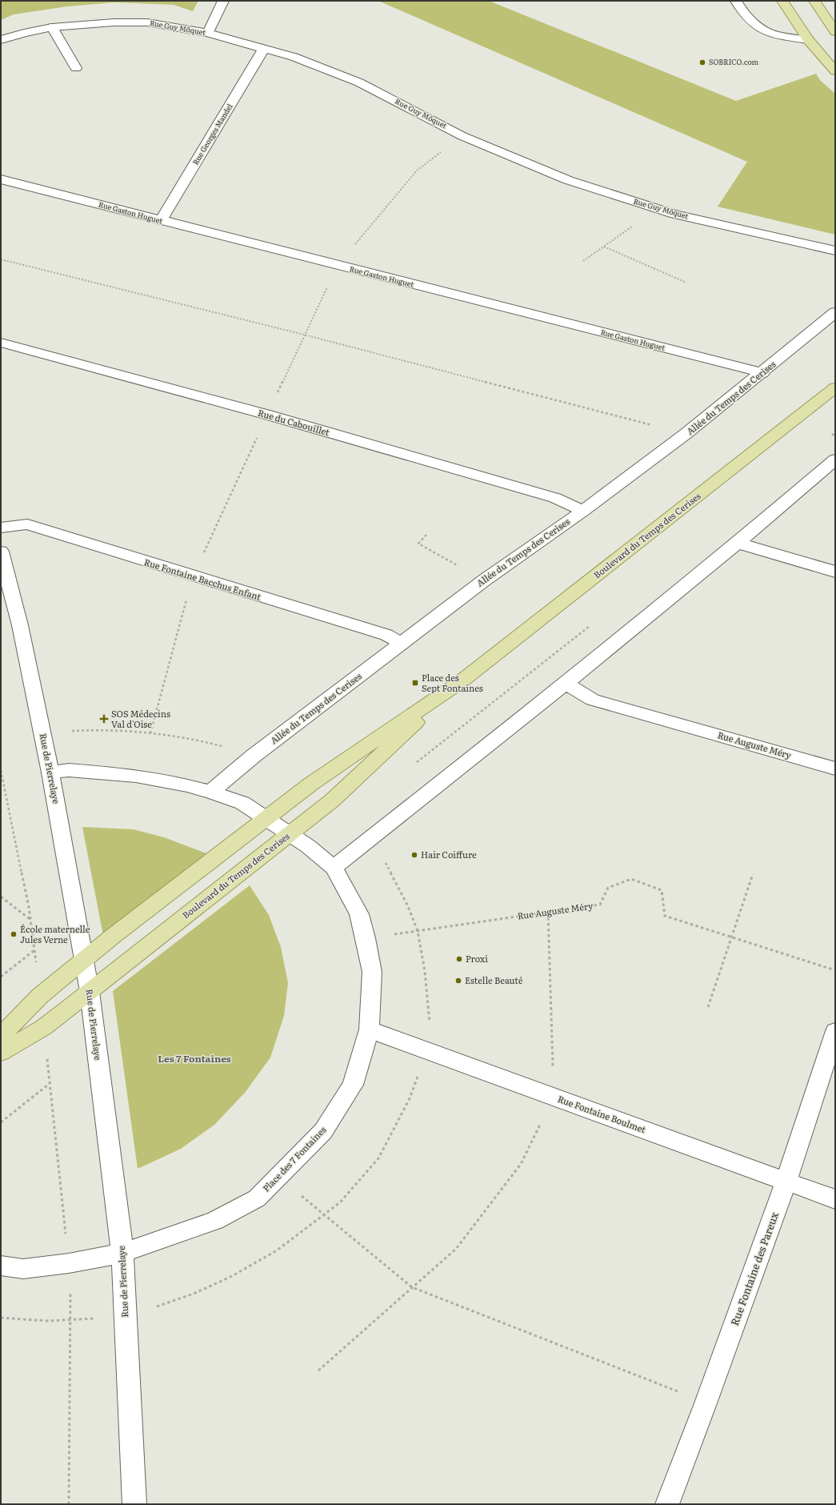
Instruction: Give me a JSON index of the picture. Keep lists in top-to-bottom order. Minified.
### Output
{"streets":{"main road":["Boulevard du Temps des Cerises"],"street":["Rue Guy Môquet","Rue Georges Mandel","Rue Gaston Huguet","Allée du Temps des Cerises","Rue du Cabouillet","Rue Fontaine Bacchus Enfant","Rue Auguste Méry","Rue de Pierrelaye","Rue Fontaine Boulmet","Place des 7 Fontaines","Rue Fontaine des Pareux"]},"crossings":[["Rue Guy Môquet","Rue Georges Mandel"],["Rue Georges Mandel","Rue Gaston Huguet"],["Rue Gaston Huguet","Allée du Temps des Cerises"],["Allée du Temps des Cerises","Rue du Cabouillet"],["Allée du Temps des Cerises","Rue Fontaine Bacchus Enfant"],["Allée du Temps des Cerises","Place des 7 Fontaines"],["Boulevard du Temps des Cerises","Rue de Pierrelaye"],["Boulevard du Temps des Cerises","Place des 7 Fontaines"],["Rue Auguste Méry","Place des 7 Fontaines"],["Rue de Pierrelaye","Place des 7 Fontaines"],["Rue Fontaine Boulmet","Place des 7 Fontaines"],["Rue Fontaine Boulmet","Rue Fontaine des Pareux"]],"districts":["Les 7 Fontaines"],"places":{"other":["SOBRICO.com","Hair Coiffure","École maternelle Jules Verne","Proxi","Estelle Beauté"],"transit":["Place des Sept Fontaines"],"health":["SOS Médecins Val d'Oise"]}}
